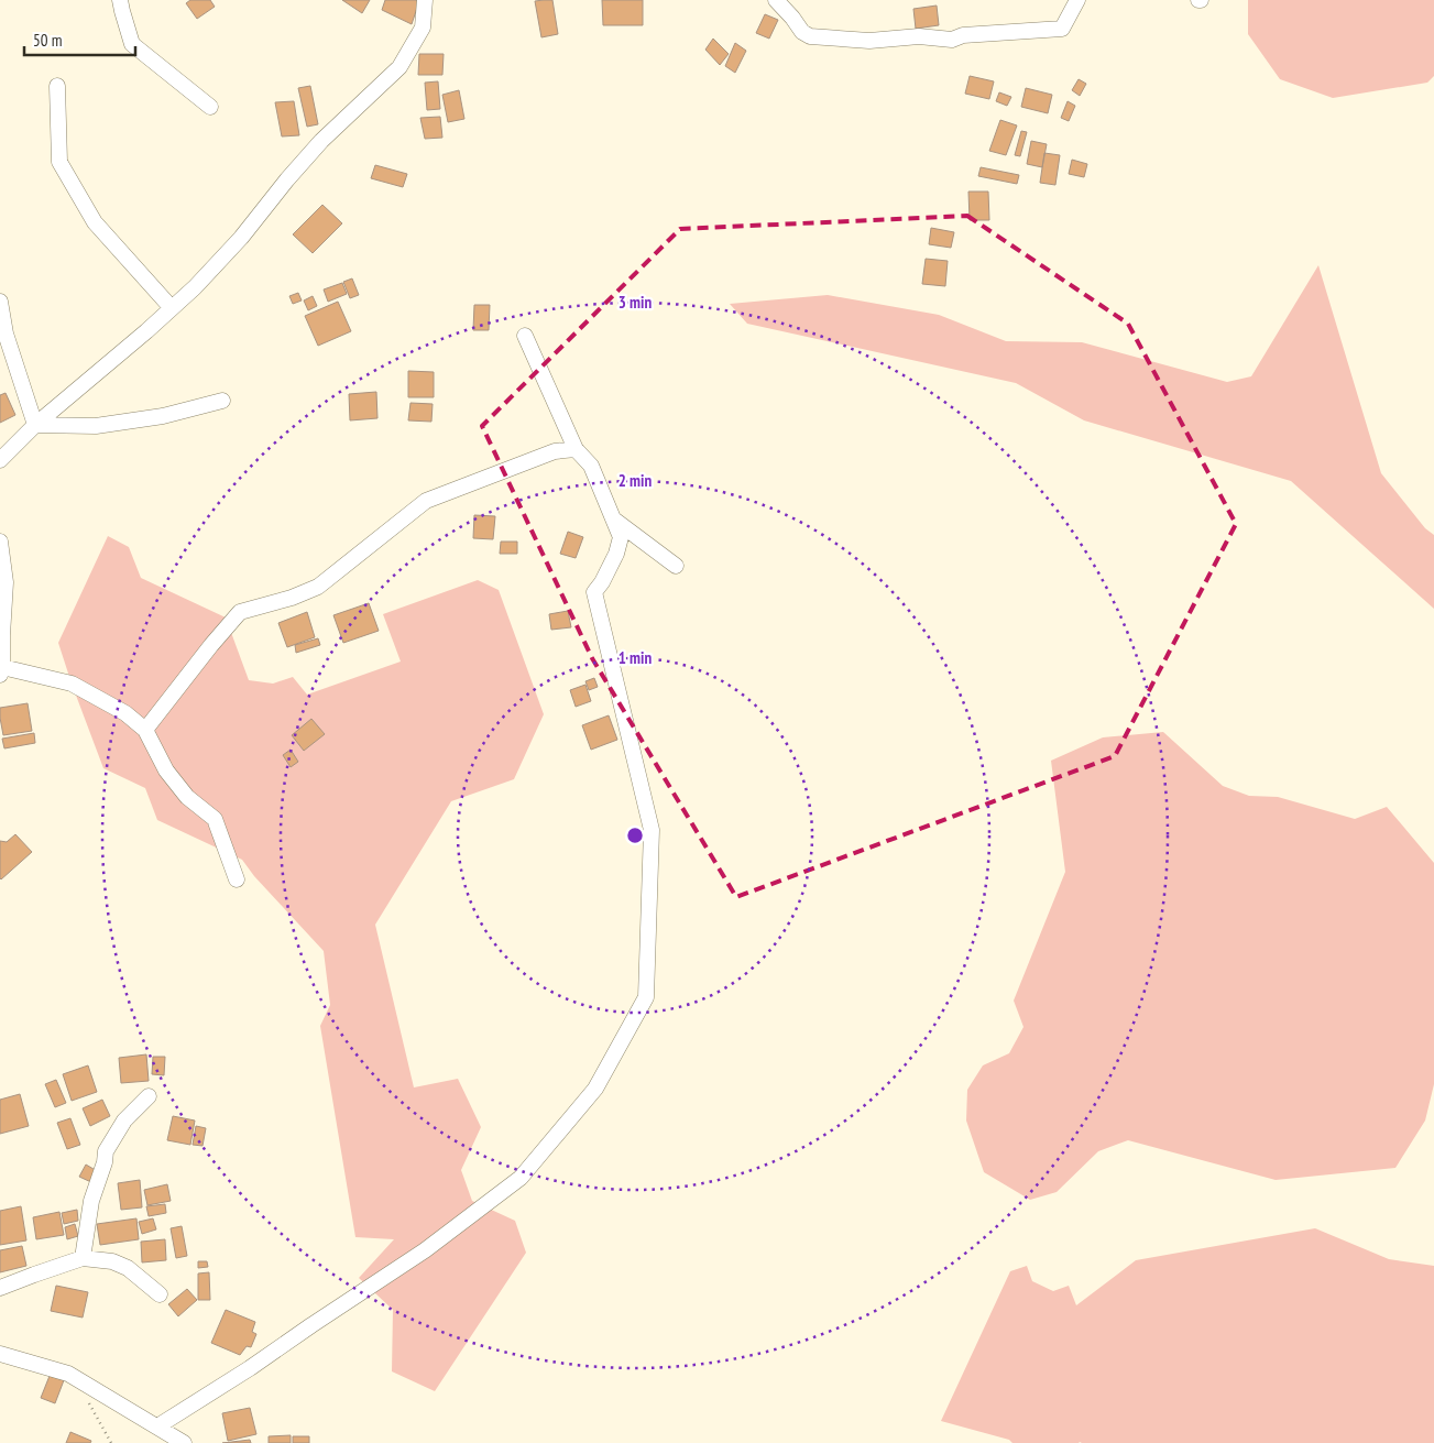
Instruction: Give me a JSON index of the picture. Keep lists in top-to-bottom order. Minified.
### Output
{"scale_bar":"50 m","rings":["3 min","2 min","1 min"]}
